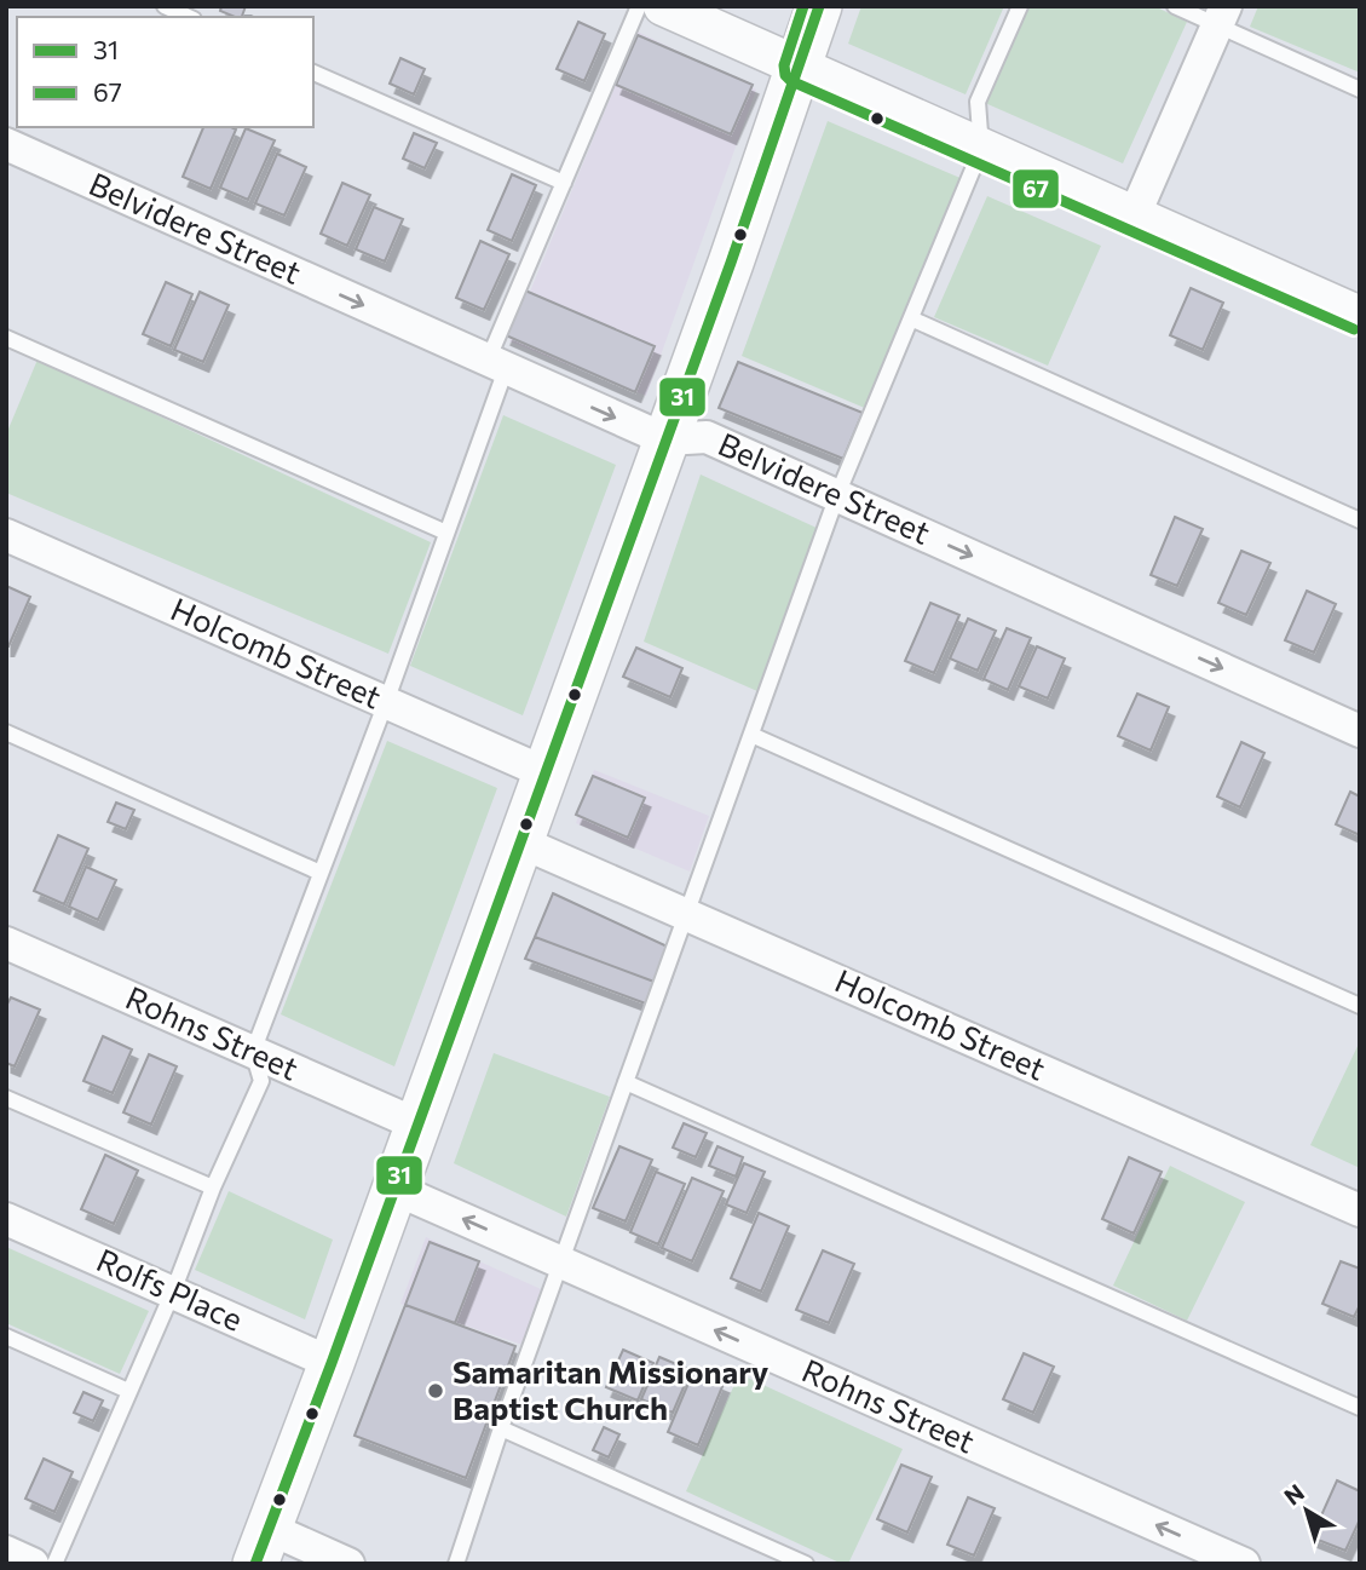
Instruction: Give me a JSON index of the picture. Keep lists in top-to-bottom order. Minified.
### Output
{"streets":{"street":["Belvidere Street","Holcomb Street","Rohns Street","Rolfs Place"]},"one_way":["Belvidere Street","Rohns Street"],"places":["Samaritan Missionary Baptist Church"],"lines":["transit line 31","transit line 67"],"legend":["31","67"],"north":"top left"}
